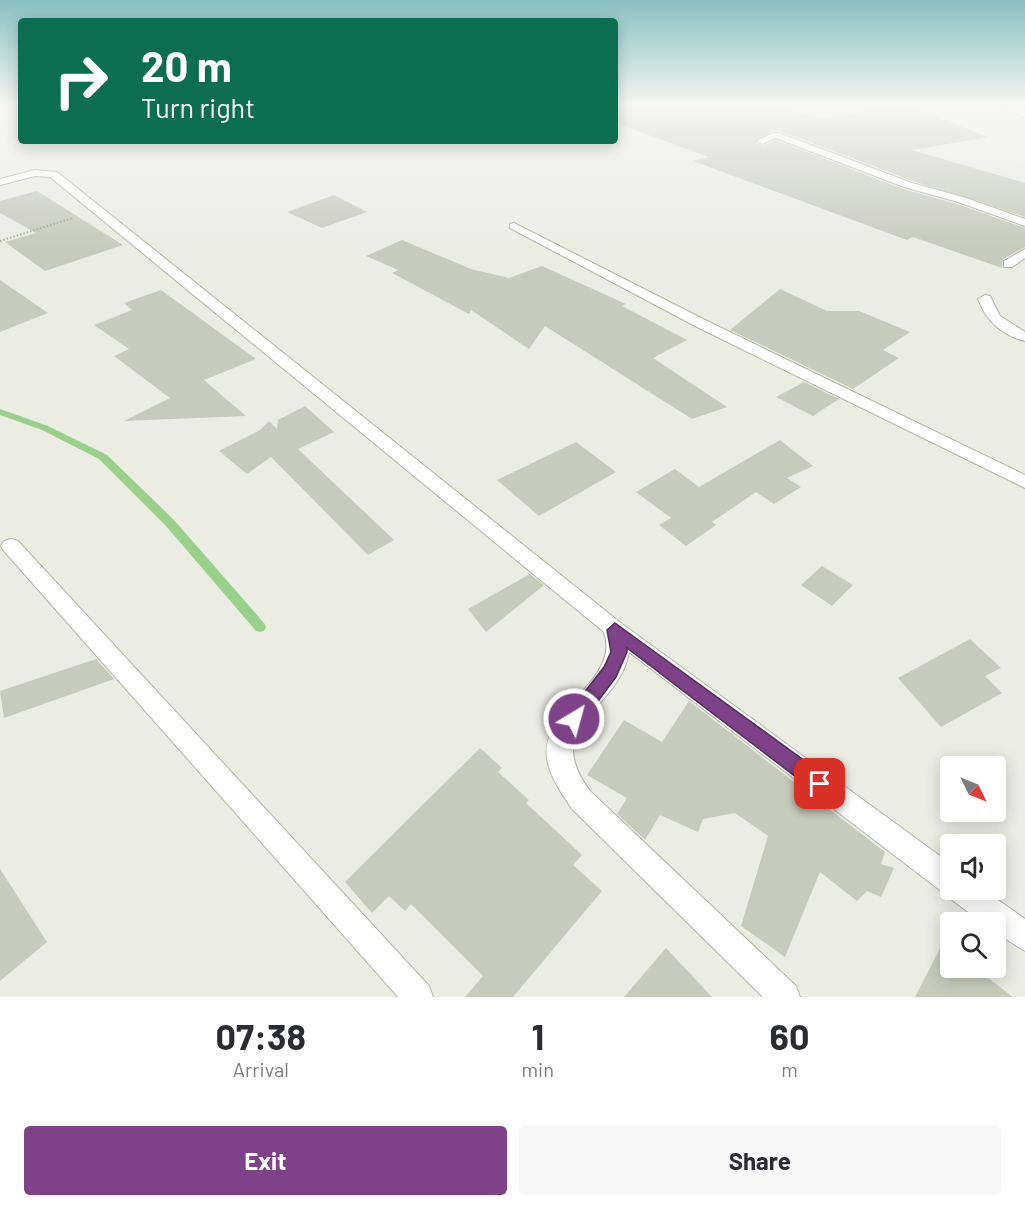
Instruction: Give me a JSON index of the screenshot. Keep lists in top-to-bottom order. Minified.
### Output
{"north":"bottom right","page":{"turn":["20 m","Turn right"],"eta":["07:38","Arrival","1","min","60","m"],"buttons":["Exit","Share"]}}
